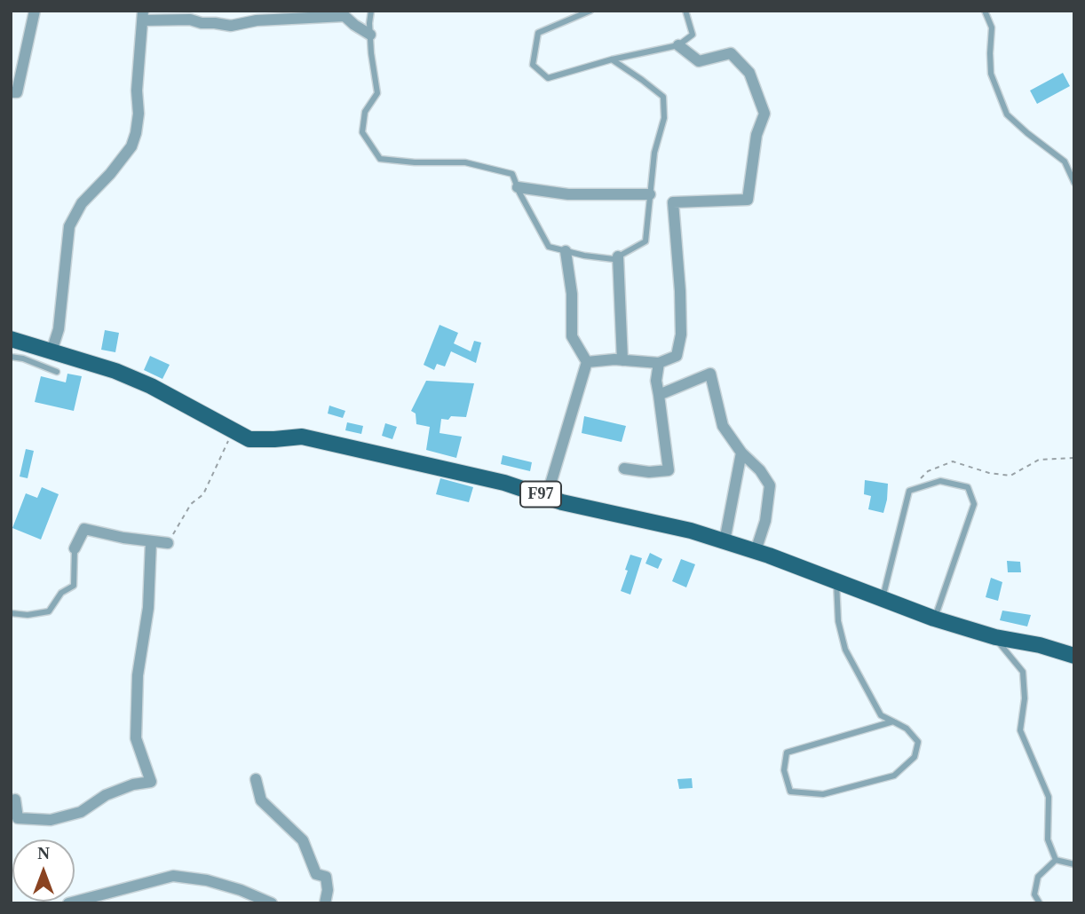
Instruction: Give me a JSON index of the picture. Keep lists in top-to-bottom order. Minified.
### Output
{"streets":{"main road":["F97"]},"north":"top"}
